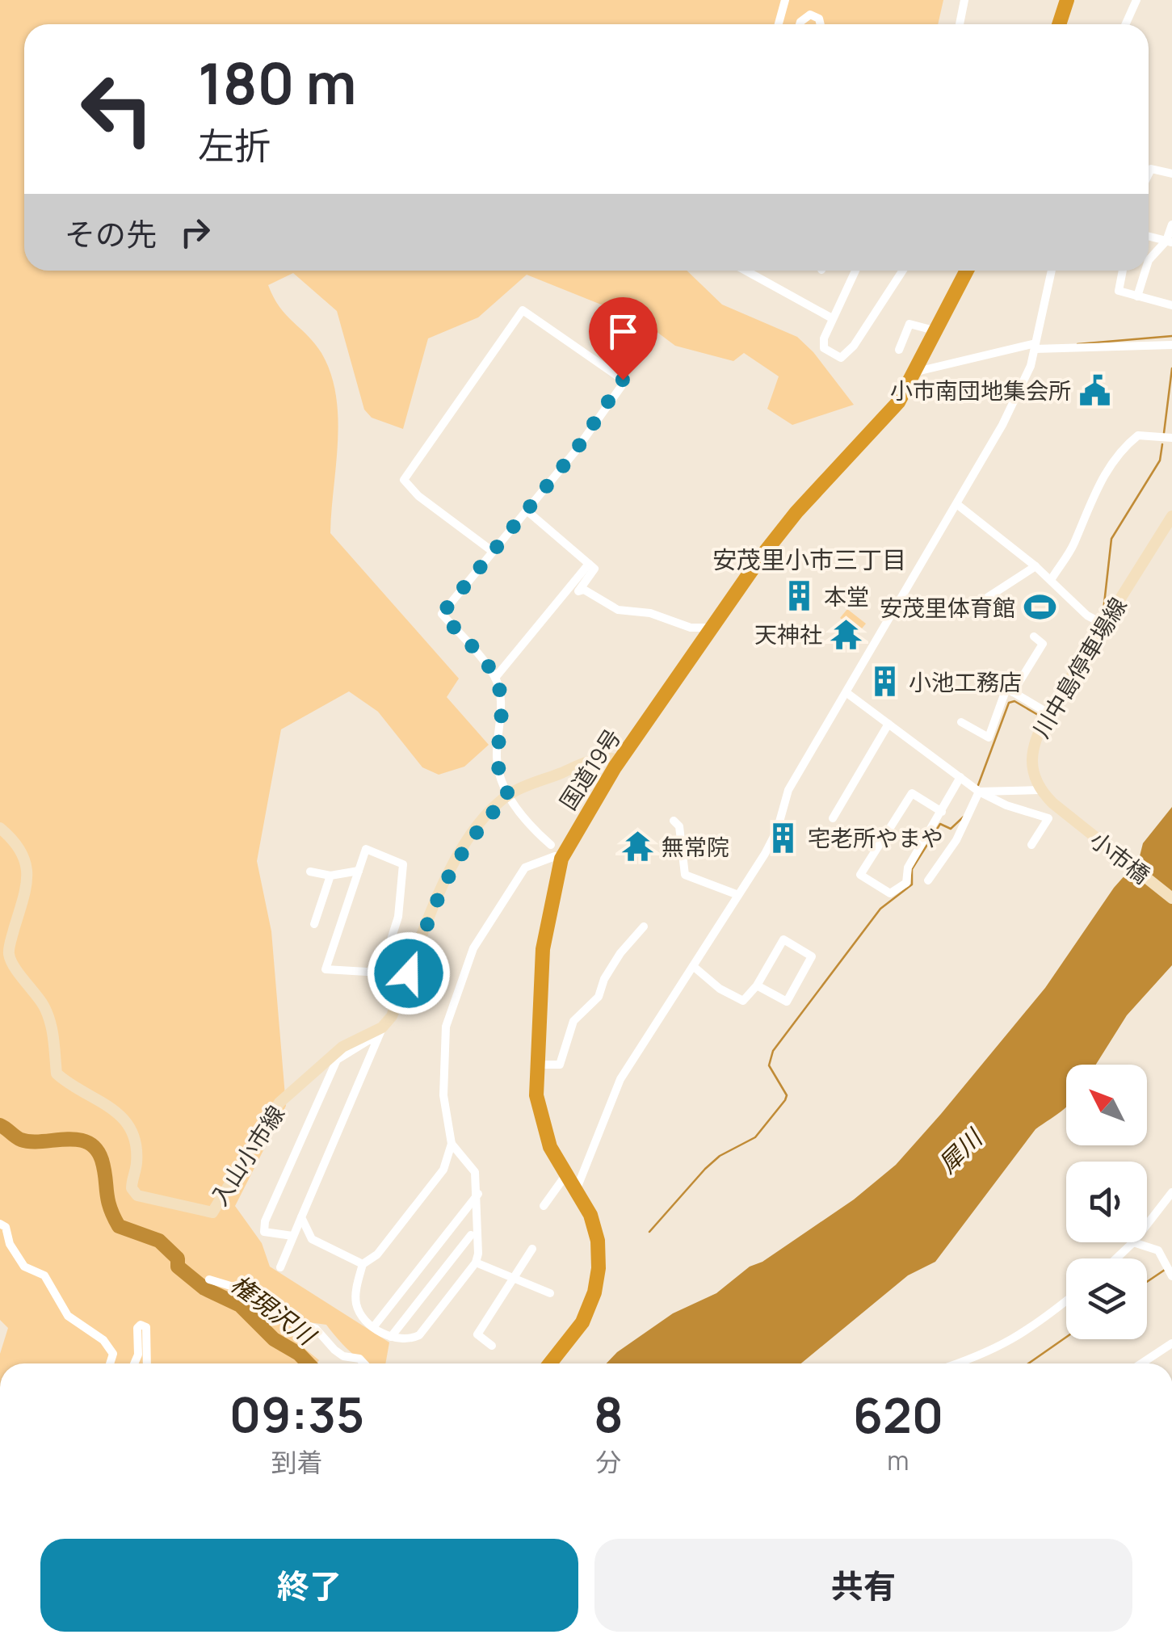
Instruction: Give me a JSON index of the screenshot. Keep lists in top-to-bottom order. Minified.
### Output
{"streets":{"highway":["国道19号"],"main road":["川中島停車場線","小市橋","入山小市線"]},"crossings":[["川中島停車場線","小市橋"]],"districts":["安茂里小市三丁目"],"water":["犀川","権現沢川"],"places":{"public building":["小市南団地集会所"],"building":["本堂","小池工務店","宅老所やまや"],"sports":["安茂里体育館"],"temple":["天神社","無常院"]},"north":"top left","page":{"turn":["180 m","左折"],"then":"その先","eta":["09:35","到着","8","分","620","m"],"buttons":["終了","共有"]}}
